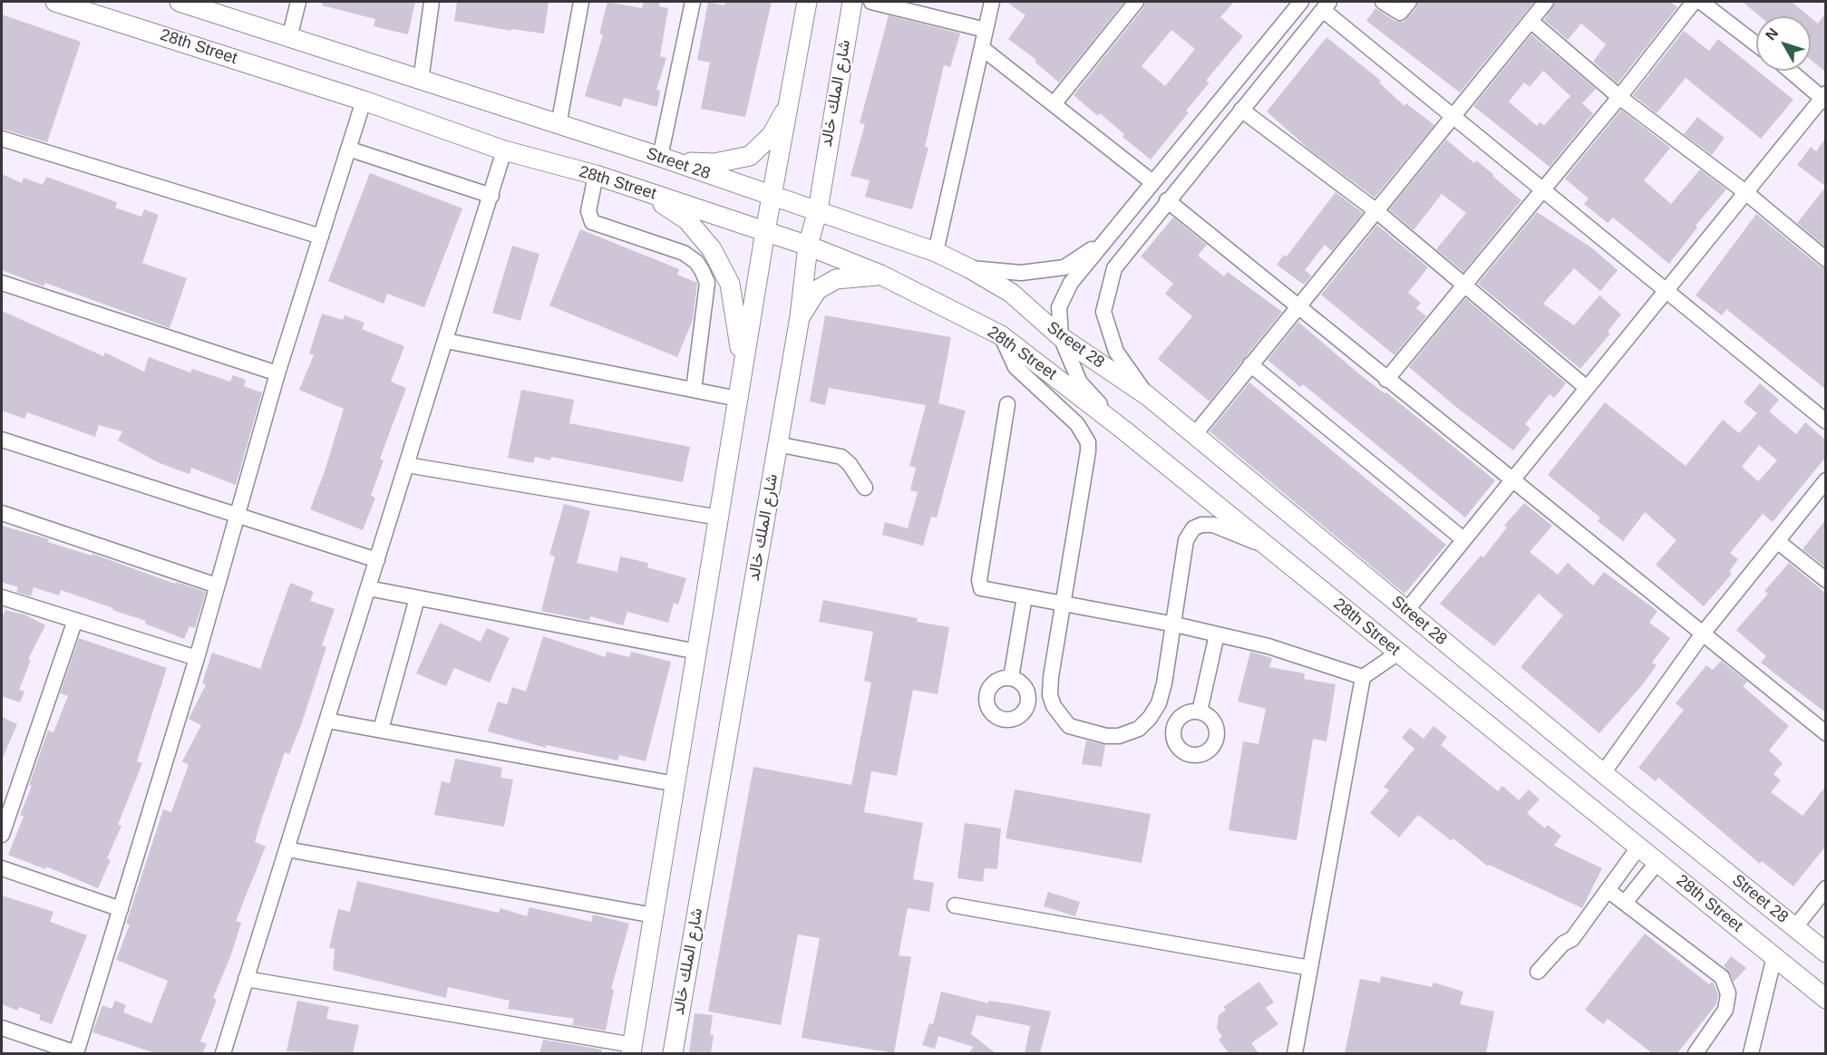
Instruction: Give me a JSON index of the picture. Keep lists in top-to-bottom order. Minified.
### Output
{"streets":{"main road":["28th Street","شارع الملك خالد","Street 28"]},"crossings":[["28th Street","شارع الملك خالد"],["شارع الملك خالد","Street 28"]],"north":"top left"}
